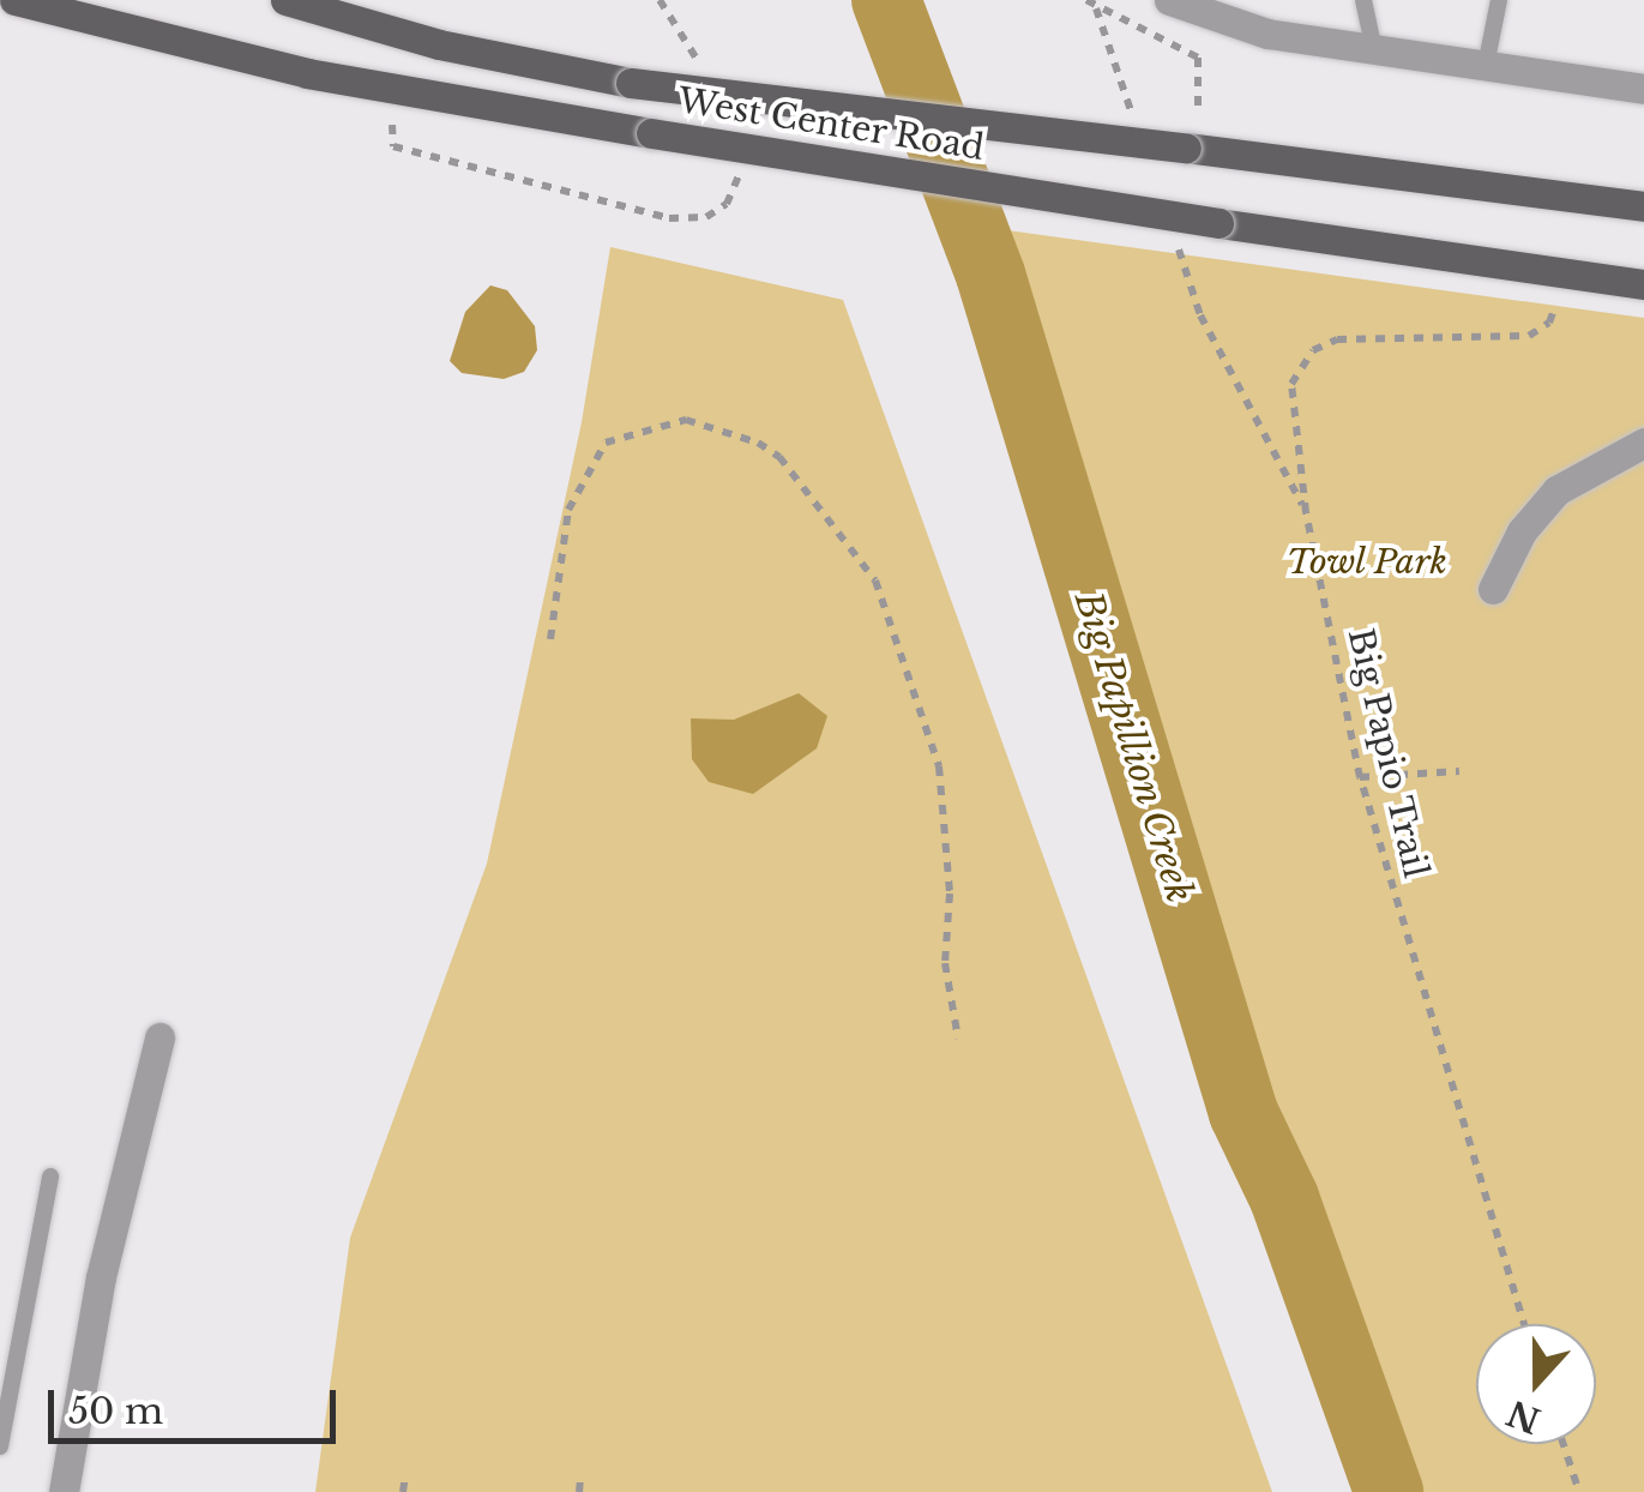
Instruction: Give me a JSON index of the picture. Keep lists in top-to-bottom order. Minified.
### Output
{"streets":{"main road":["West Center Road"],"path":["Big Papio Trail"]},"water":["Big Papillion Creek"],"parks":["Towl Park"],"scale_bar":"50 m","north":"bottom"}
